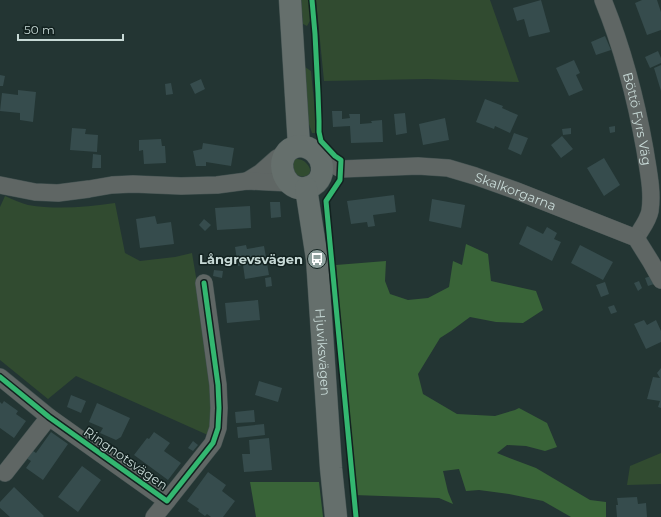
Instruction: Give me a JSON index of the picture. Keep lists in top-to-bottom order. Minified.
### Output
{"streets":{"main road":["Hjuviksvägen"],"street":["Böttö Fyrs Väg","Skalkorgarna","Ringnotsvägen"]},"crossings":[["Böttö Fyrs Väg","Skalkorgarna"],["Skalkorgarna","Hjuviksvägen"]],"places":{"bus stop":["Långrevsvägen"]},"scale_bar":"50 m"}
